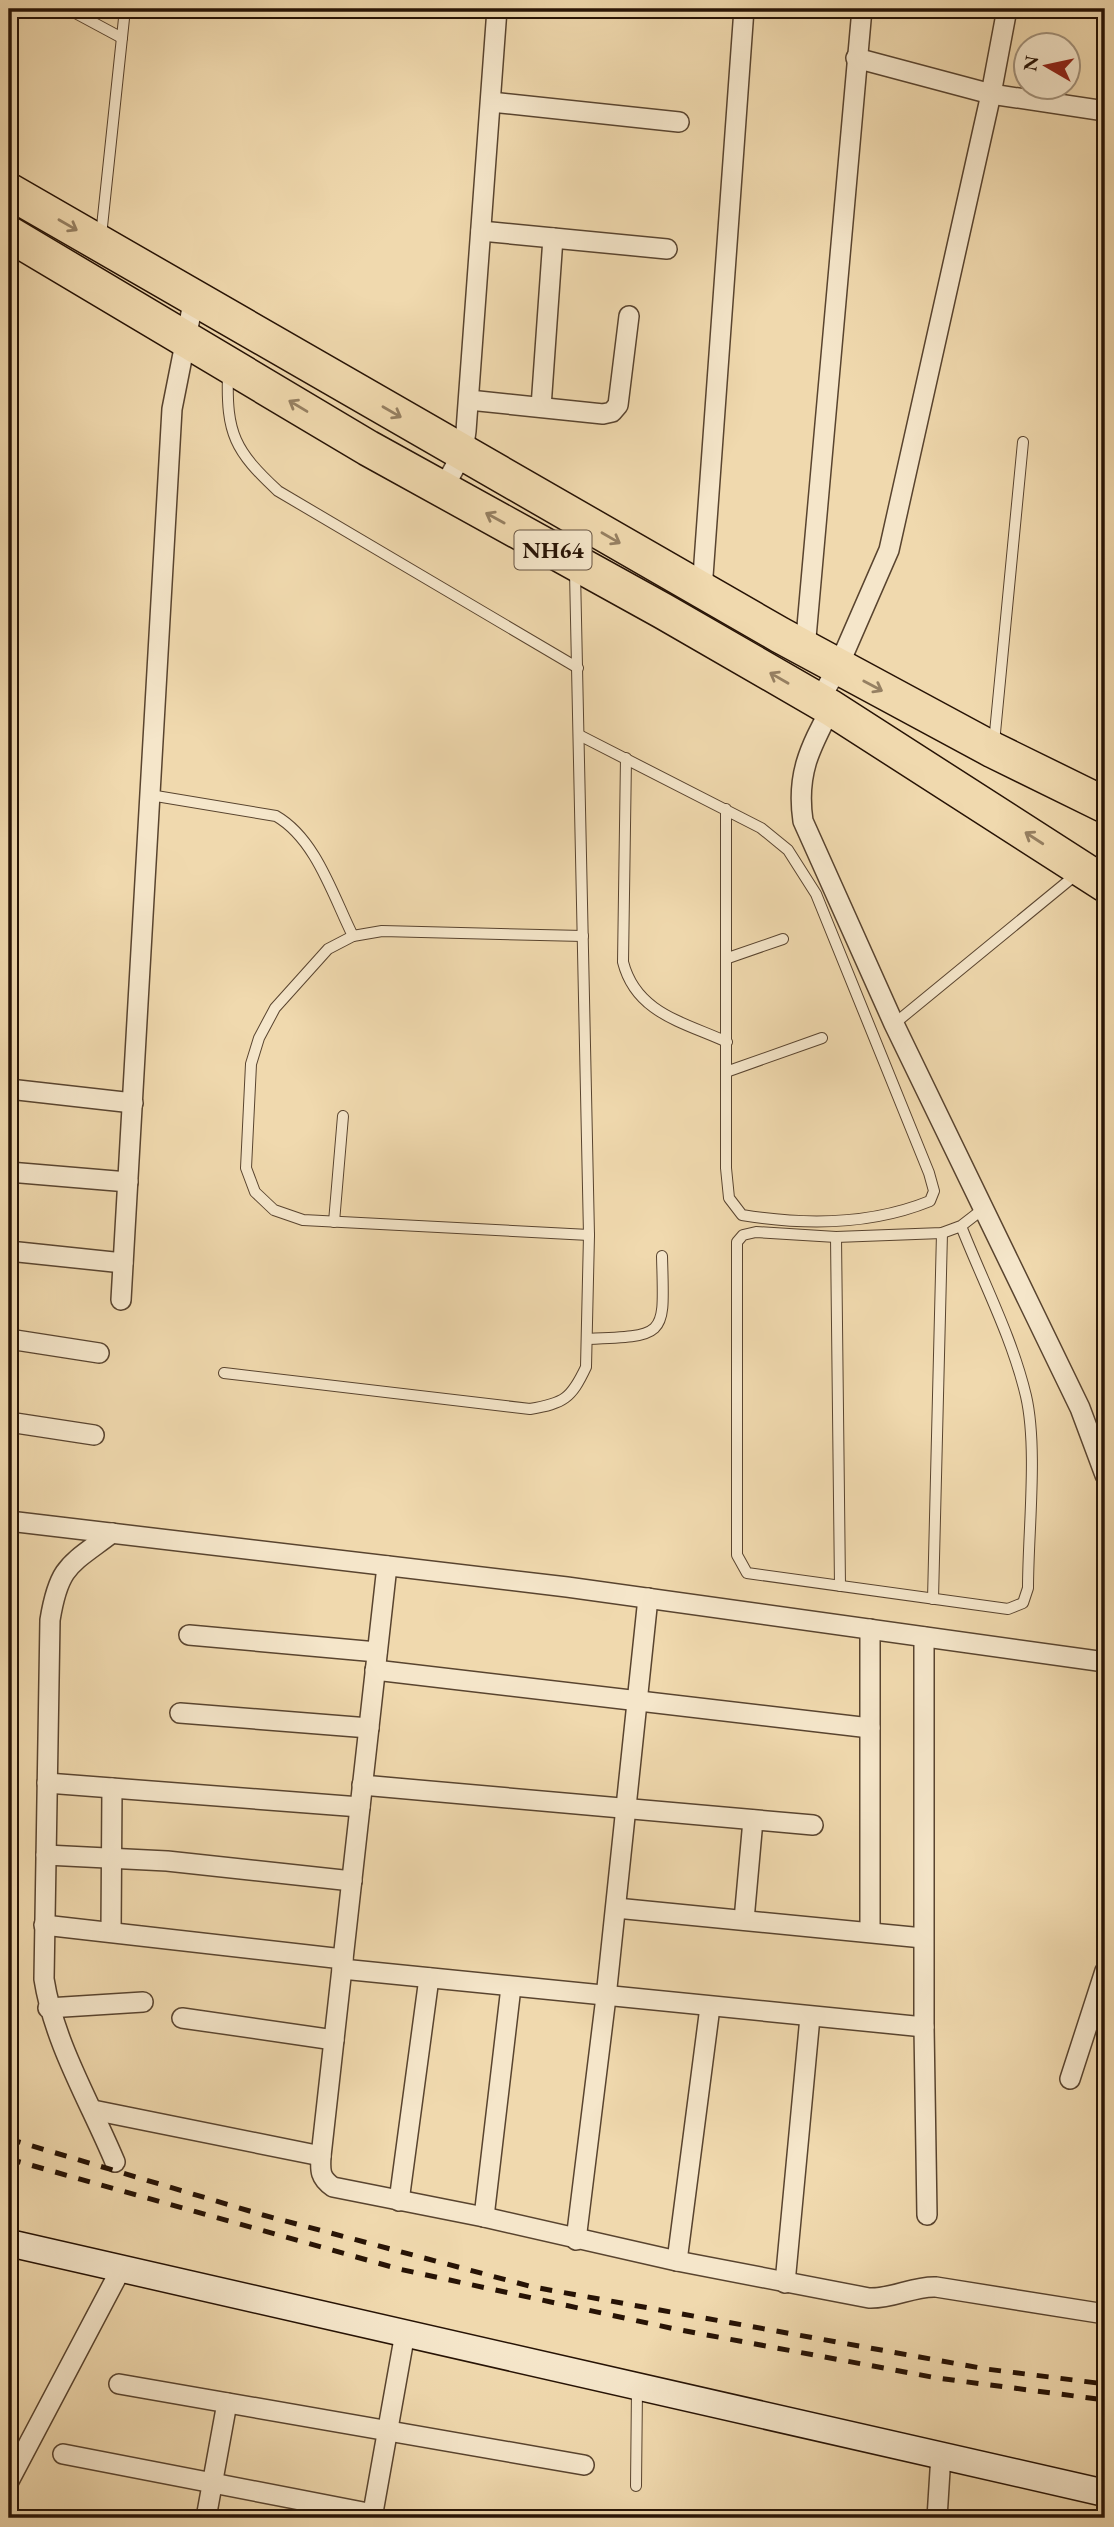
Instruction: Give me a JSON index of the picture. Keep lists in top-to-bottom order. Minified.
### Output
{"streets":{"highway":["NH64"]},"north":"left"}
